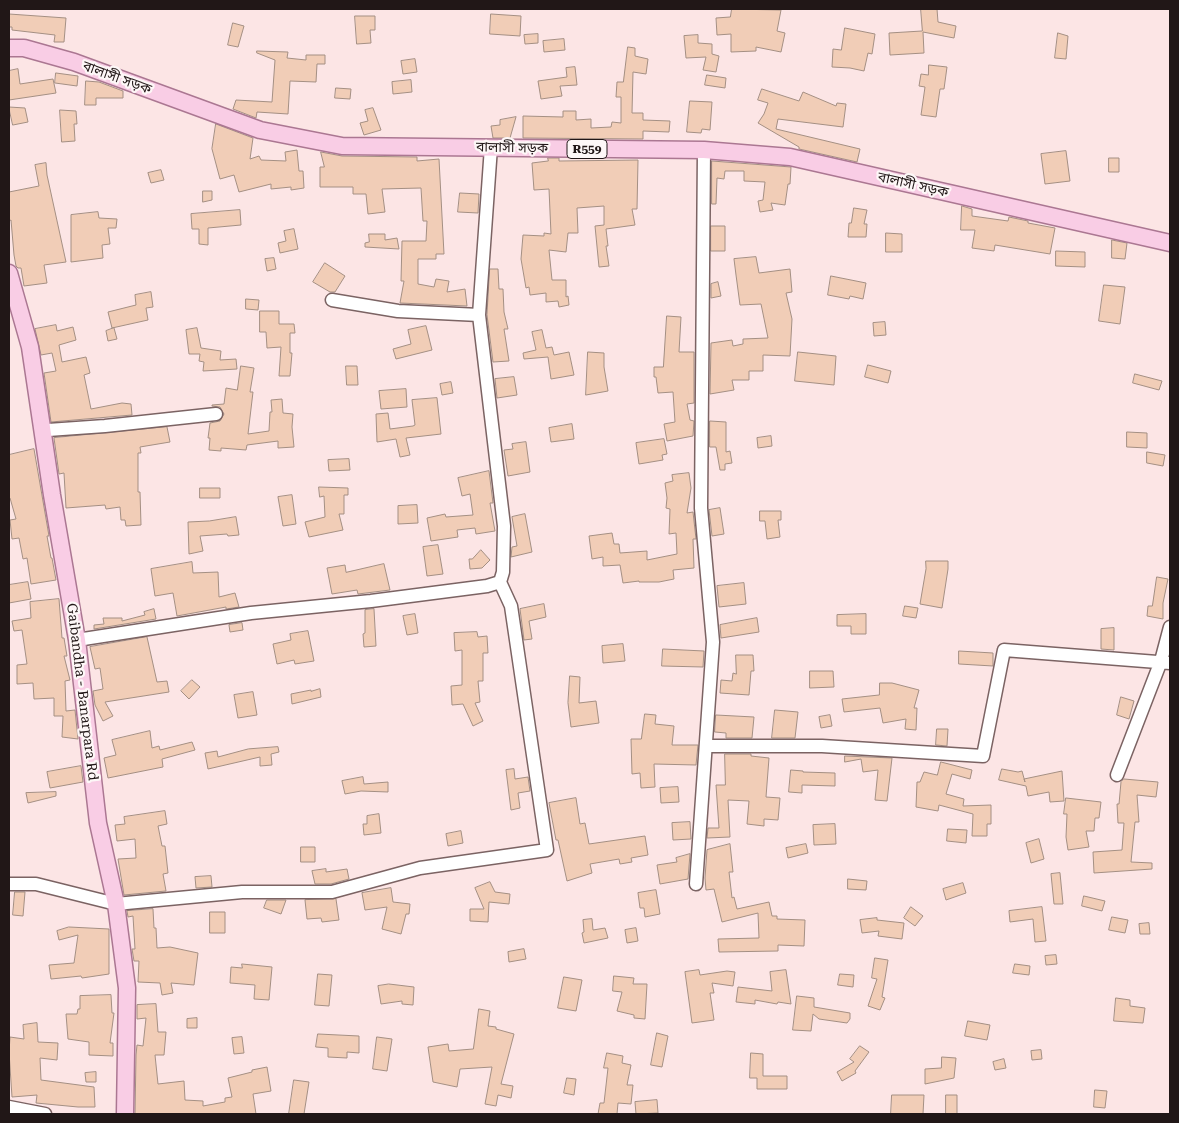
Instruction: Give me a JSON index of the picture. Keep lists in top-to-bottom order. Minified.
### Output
{"streets":{"main road":["বালাসী সড়ক","R559","Gaibandha - Banarpara Rd"]}}
